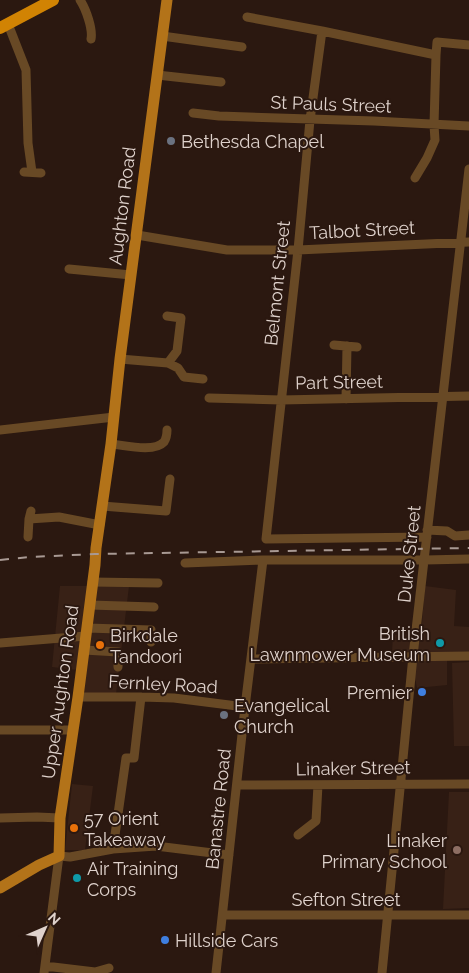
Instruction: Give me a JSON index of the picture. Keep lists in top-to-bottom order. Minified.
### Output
{"streets":{"main road":["Aughton Road","Upper Aughton Road"],"street":["St Pauls Street","Talbot Street","Belmont Street","Part Street","Duke Street","Fernley Road","Linaker Street","Banastre Road","Sefton Street"]},"crossings":[["St Pauls Street","Belmont Street"],["Aughton Road","Talbot Street"],["Aughton Road","Upper Aughton Road"],["Talbot Street","Belmont Street"],["Talbot Street","Duke Street"],["Belmont Street","Part Street"],["Belmont Street","Duke Street"],["Part Street","Duke Street"],["Duke Street","Linaker Street"],["Duke Street","Sefton Street"],["Fernley Road","Upper Aughton Road"],["Fernley Road","Banastre Road"],["Linaker Street","Banastre Road"],["Banastre Road","Sefton Street"]],"places":["Bethesda Chapel","British Lawnmower Museum","Birkdale Tandoori","Premier","Evangelical Church","57 Orient Takeaway","Linaker Primary School","Air Training Corps","Hillside Cars"],"north":"top right"}
